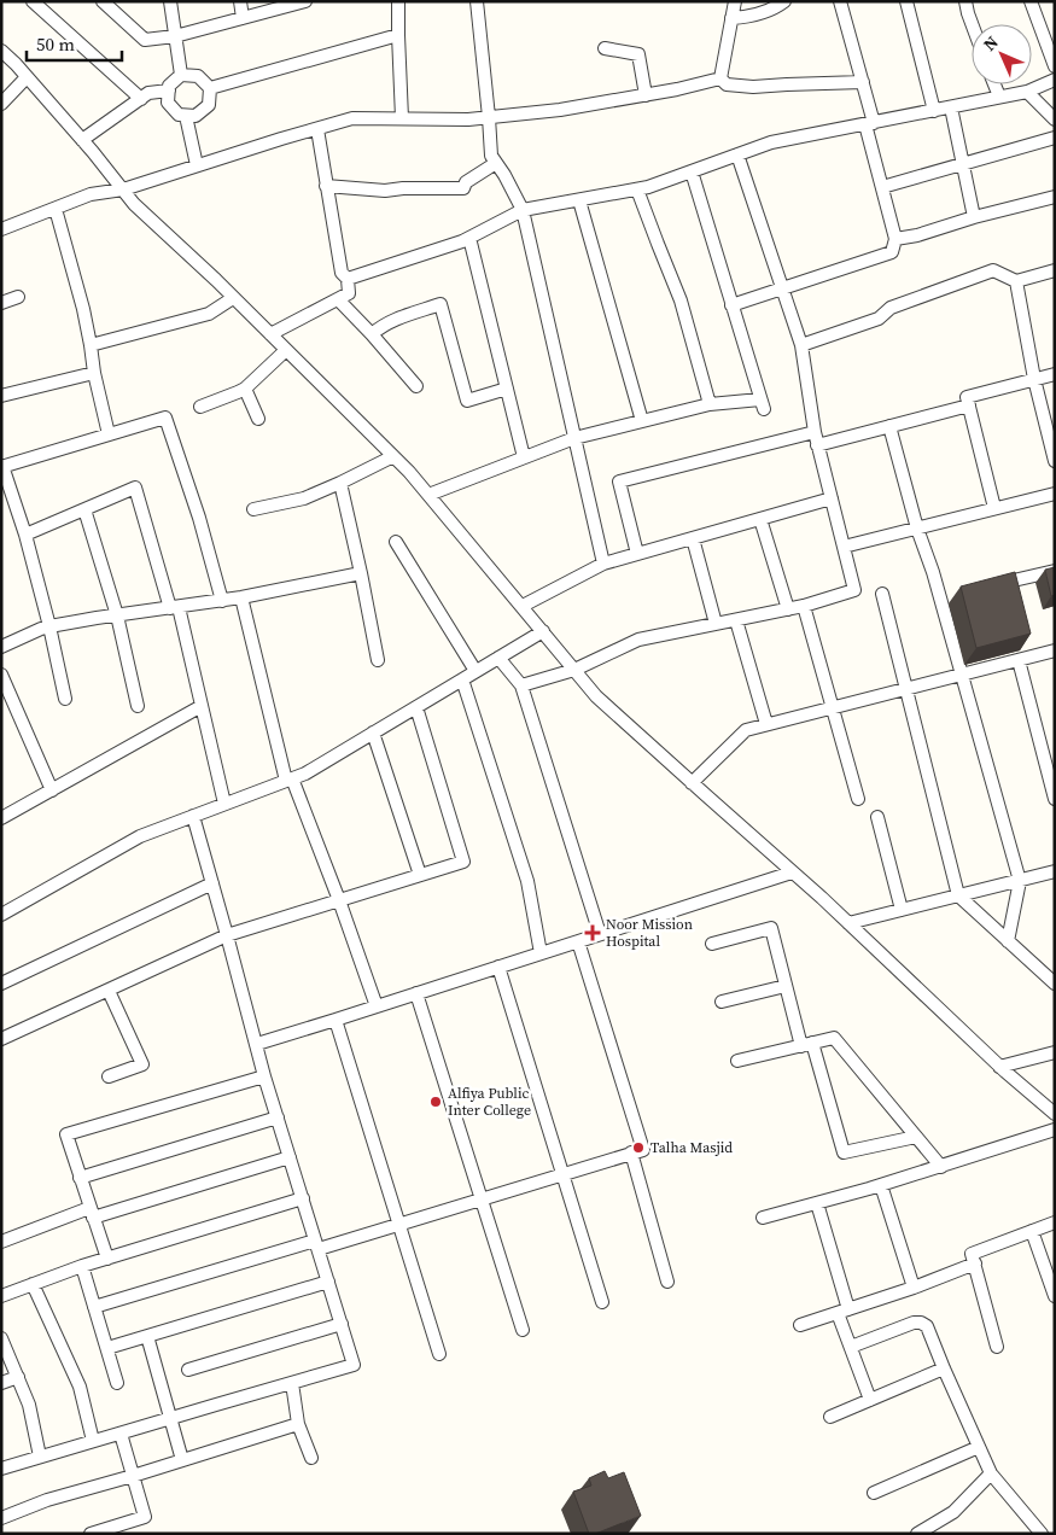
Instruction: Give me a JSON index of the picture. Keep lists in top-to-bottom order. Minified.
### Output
{"places":{"health":["Noor Mission Hospital"],"other":["Alfiya Public Inter College","Talha Masjid"]},"scale_bar":"50 m","north":"top left"}
